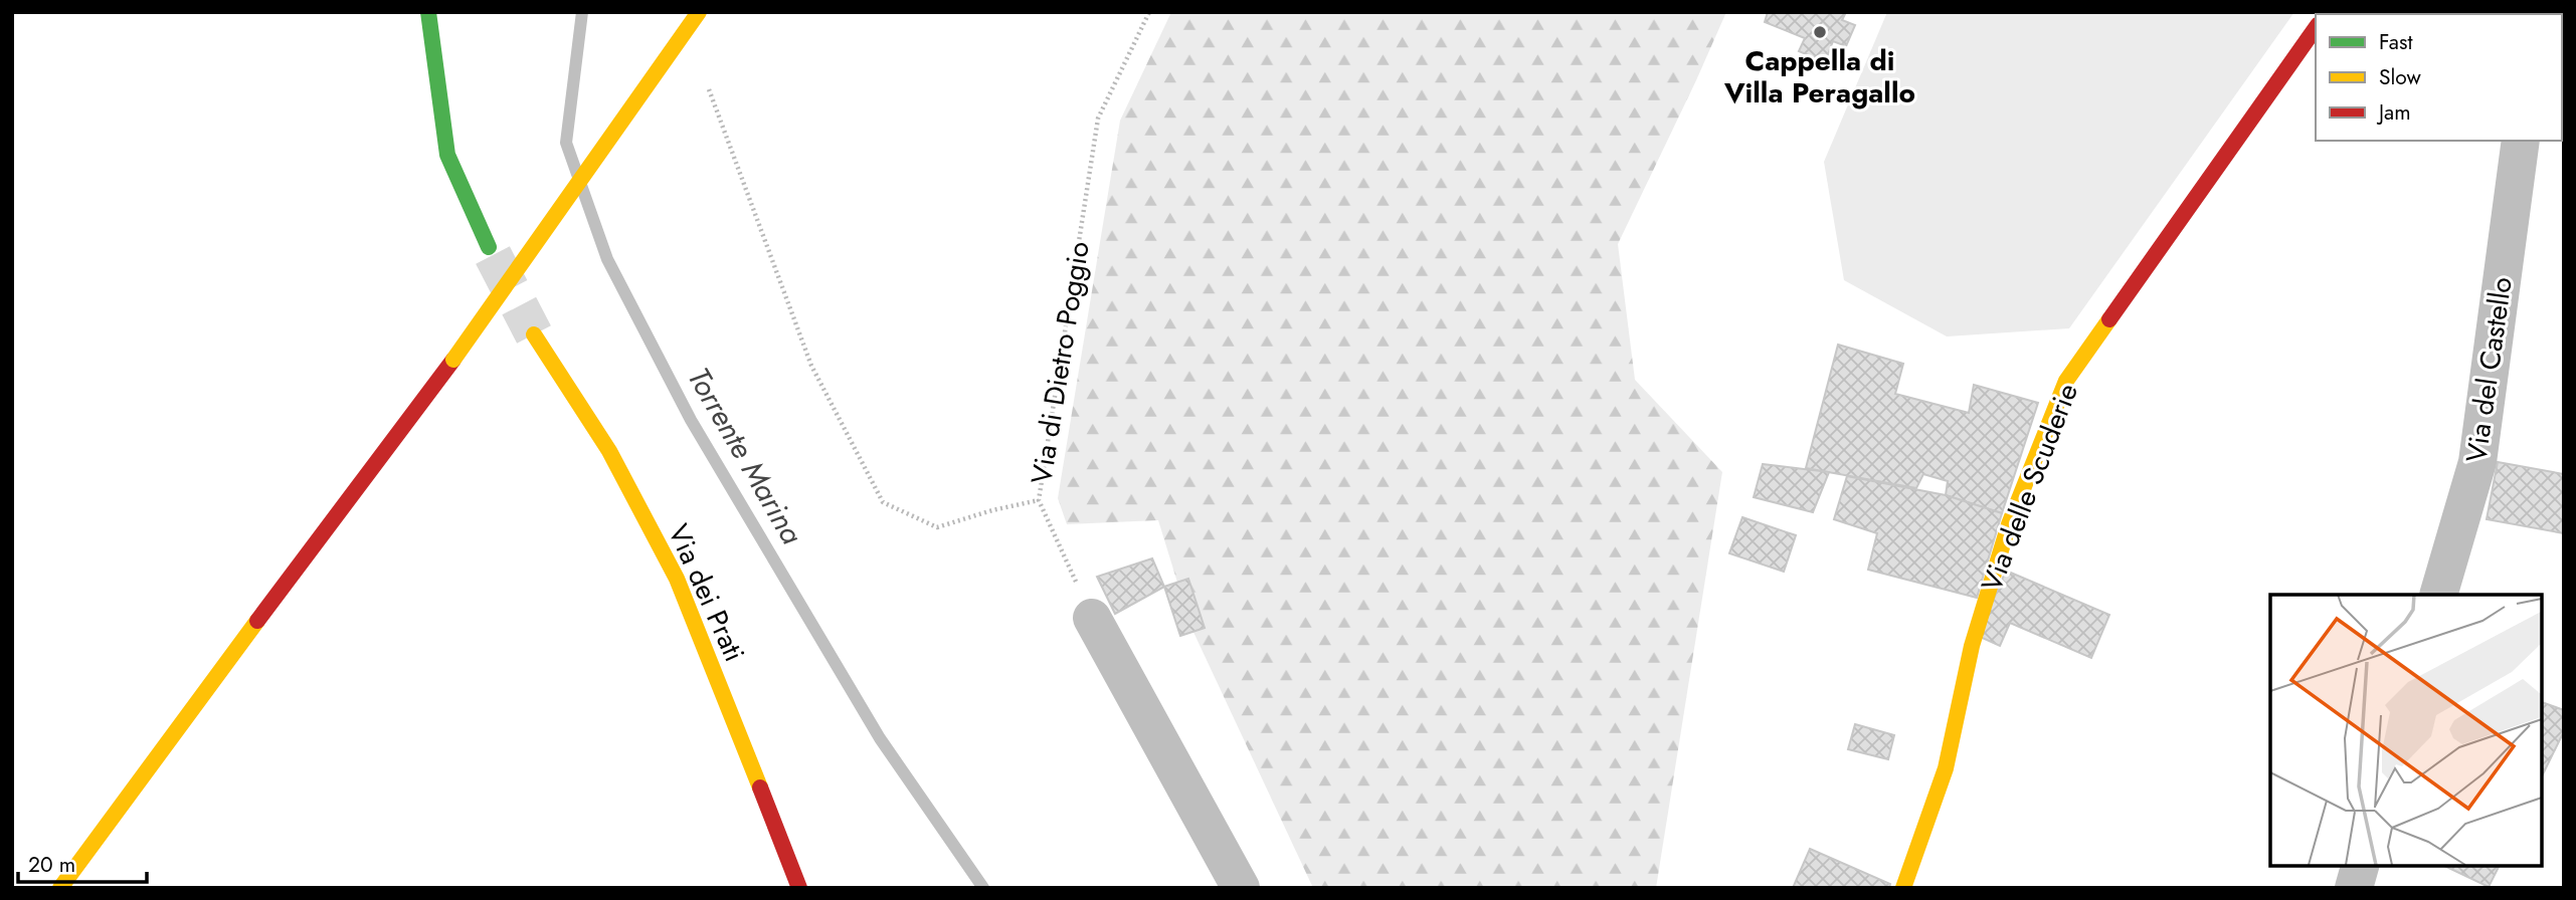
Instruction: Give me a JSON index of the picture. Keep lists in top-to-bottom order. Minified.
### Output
{"streets":{"street":["Via del Castello","Via delle Scuderie","Via dei Prati"],"path":["Via di Dietro Poggio"]},"water":["Torrente Marina"],"places":["Cappella di Villa Peragallo"],"legend":["Fast","Slow","Jam"],"scale_bar":"20 m"}
